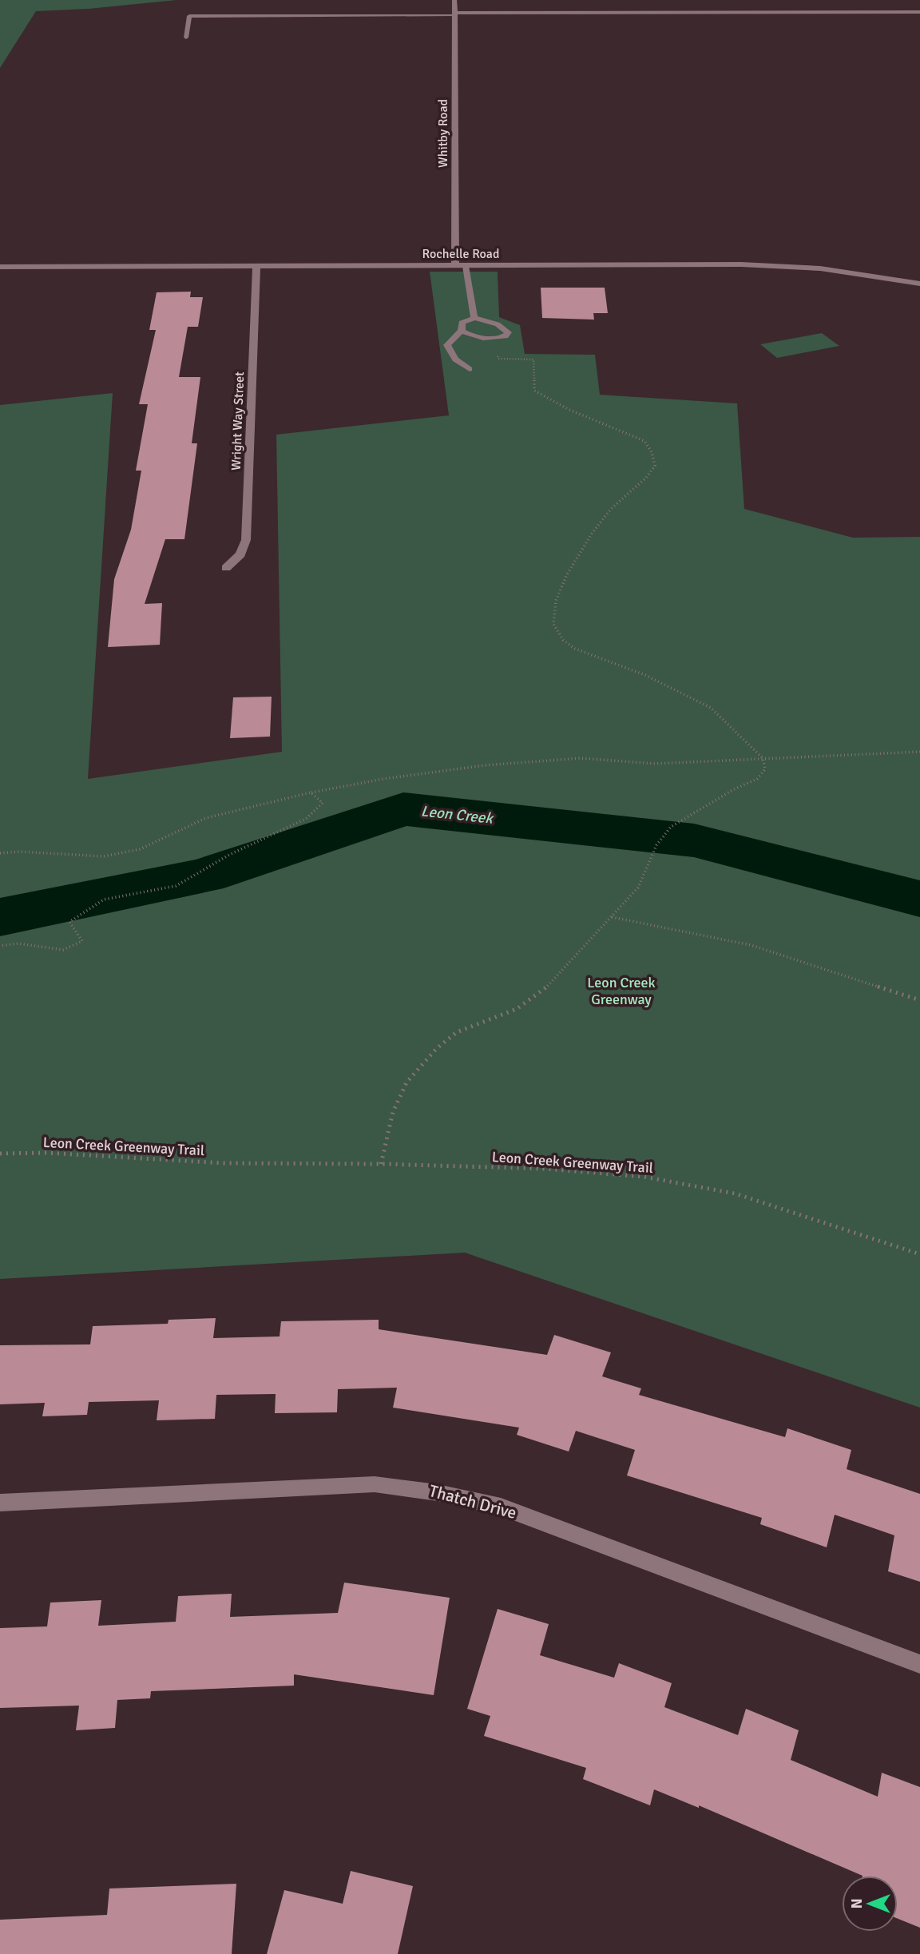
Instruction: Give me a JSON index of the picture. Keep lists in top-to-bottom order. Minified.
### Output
{"streets":{"street":["Whitby Road","Rochelle Road","Wright Way Street","Thatch Drive"],"path":["Leon Creek Greenway Trail"]},"crossings":[["Whitby Road","Rochelle Road"],["Rochelle Road","Wright Way Street"]],"water":["Leon Creek"],"parks":["Leon Creek Greenway"],"north":"left"}
